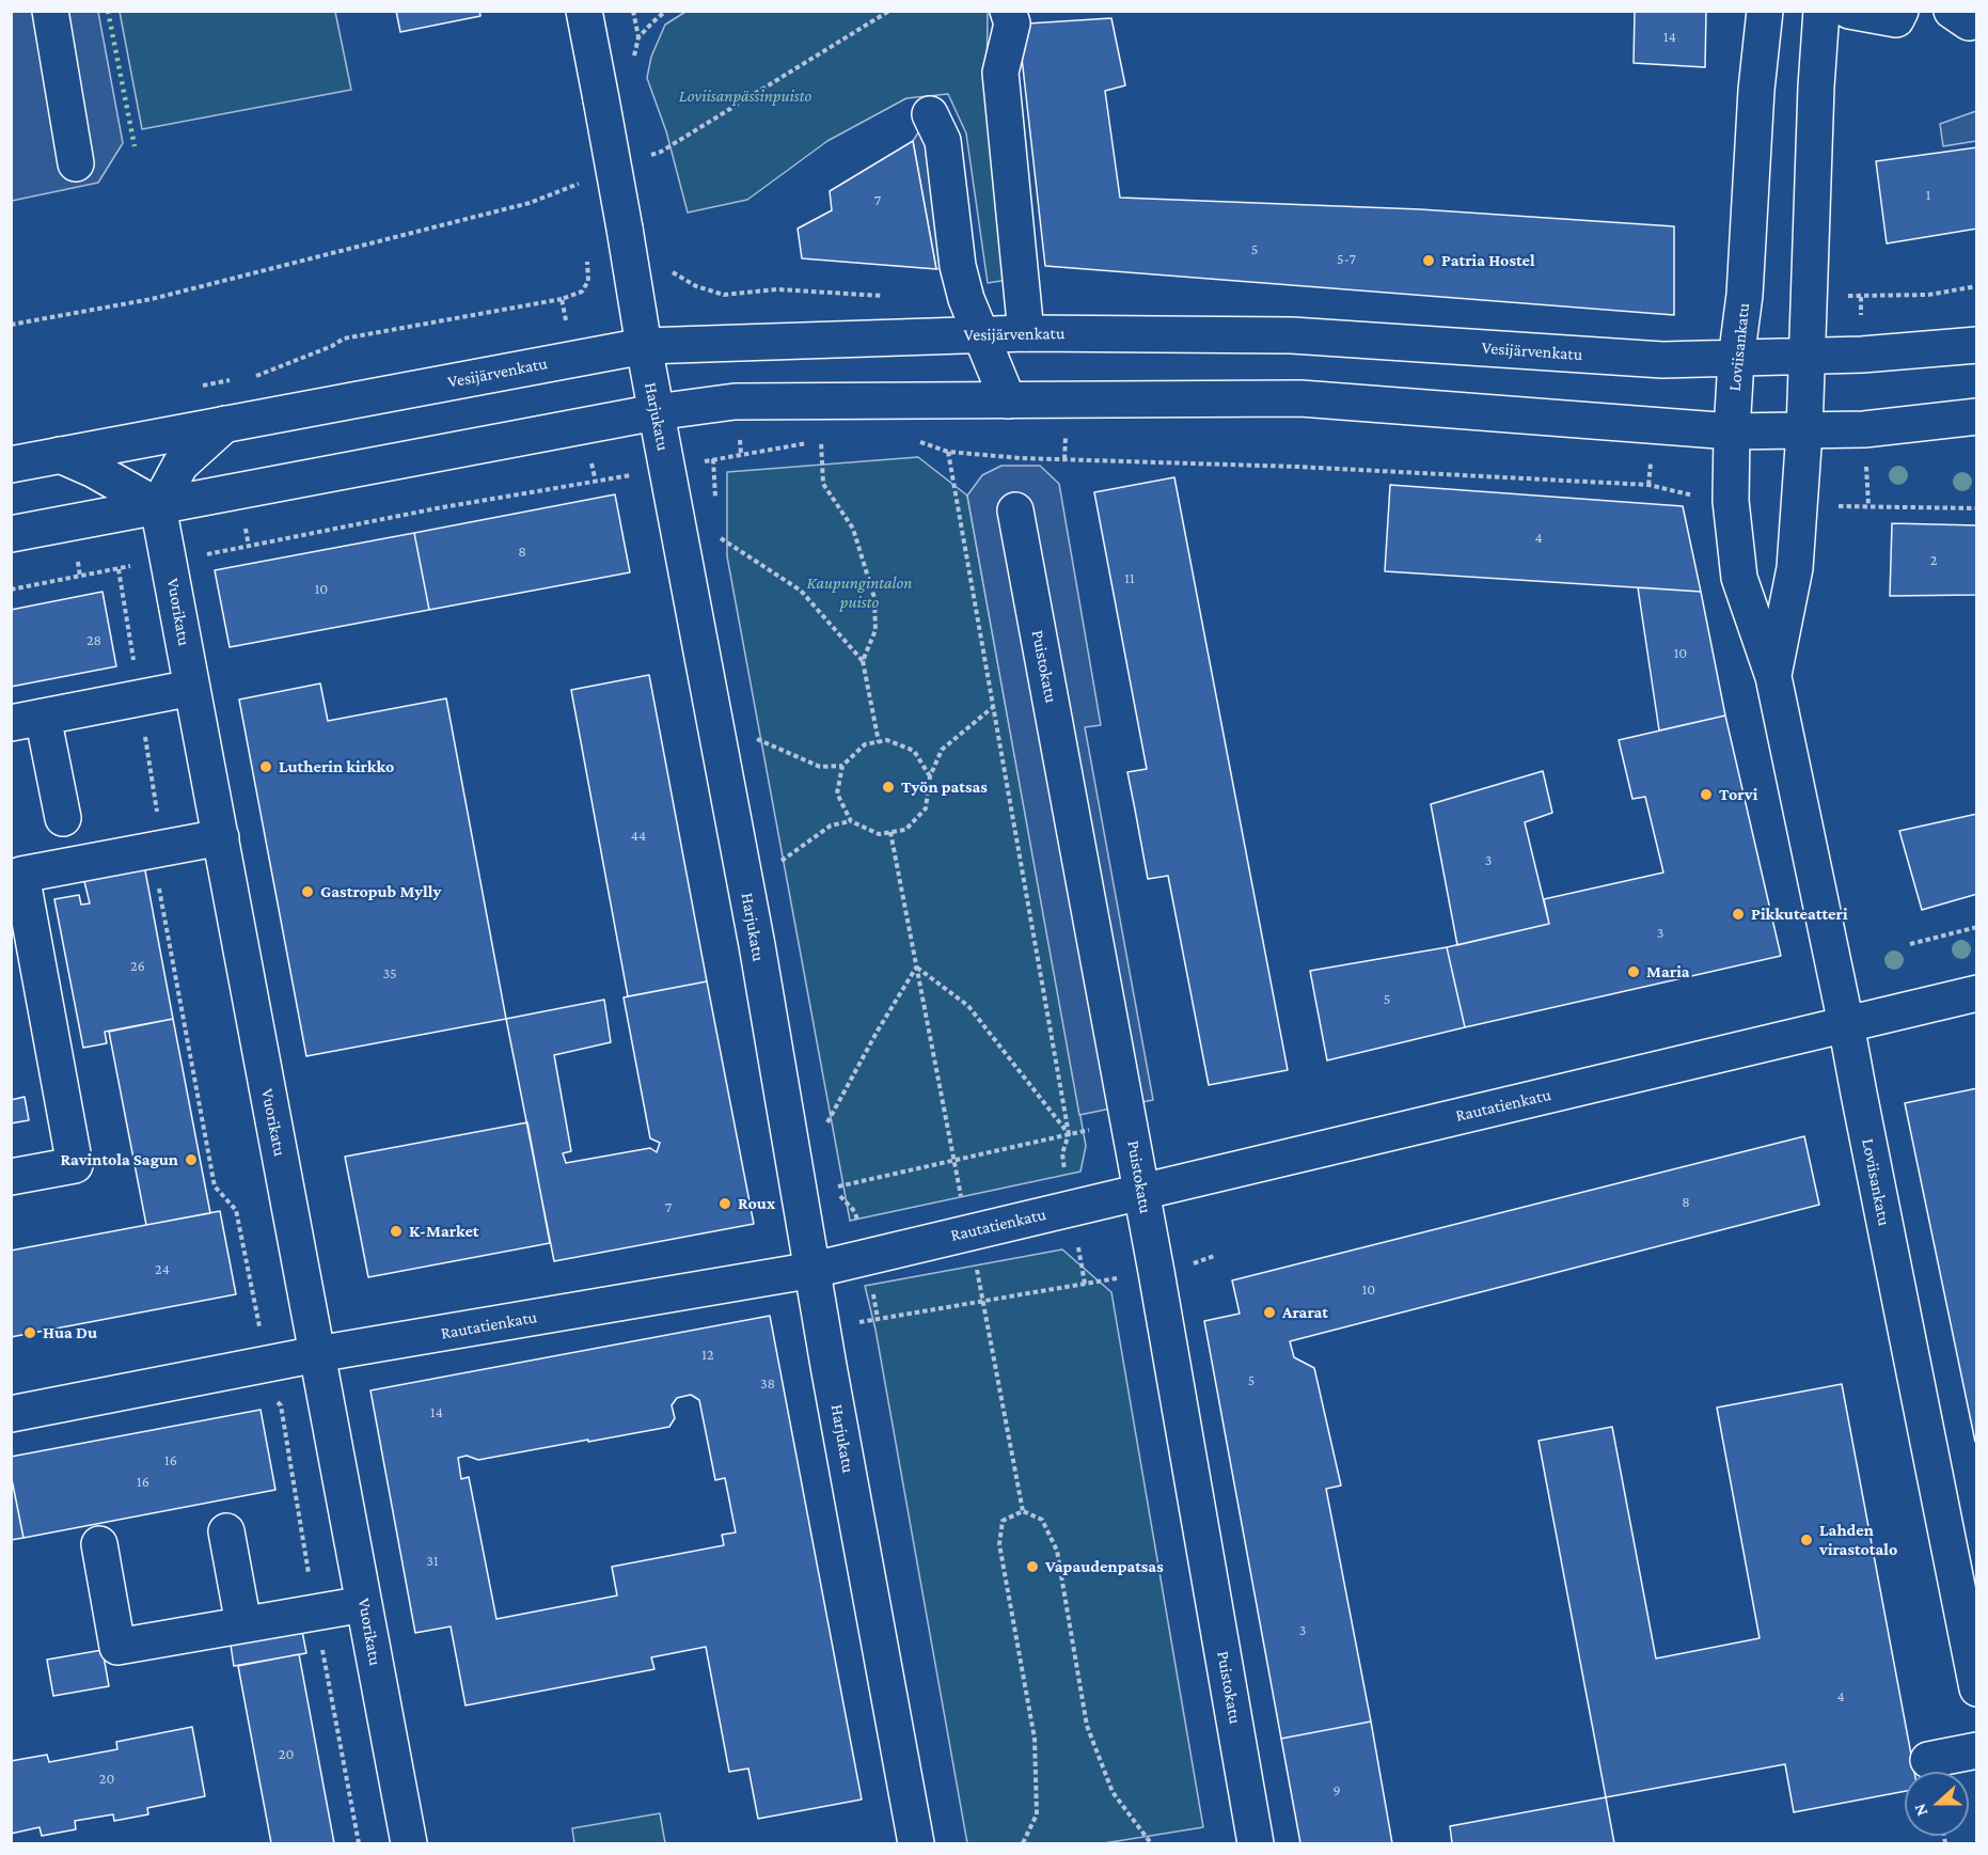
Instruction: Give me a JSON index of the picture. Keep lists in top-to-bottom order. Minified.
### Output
{"streets":{"street":["Vesijärvenkatu","Loviisankatu","Harjukatu","Vuorikatu","Puistokatu","Rautatienkatu"]},"crossings":[["Vesijärvenkatu","Loviisankatu"],["Vesijärvenkatu","Harjukatu"],["Loviisankatu","Rautatienkatu"],["Harjukatu","Rautatienkatu"],["Vuorikatu","Rautatienkatu"],["Puistokatu","Rautatienkatu"]],"parks":["Loviisanpässinpuisto","Kaupungintalon puisto"],"places":["Patria Hostel","Lutherin kirkko","Työn patsas","Torvi","Gastropub Mylly","Pikkuteatteri","Maria","Ravintola Sagun","Roux","K-Market","Ararat","Hua Du","Lahden virastotalo","Vapaudenpatsas"],"house_numbers":["14","1","7","5","5-7","4","8","2","11","10","28","10","44","3","3","26","35","5","8","7","24","10","12","5","38","14","16","16","31","3","4","20","20","9"],"north":"left"}
